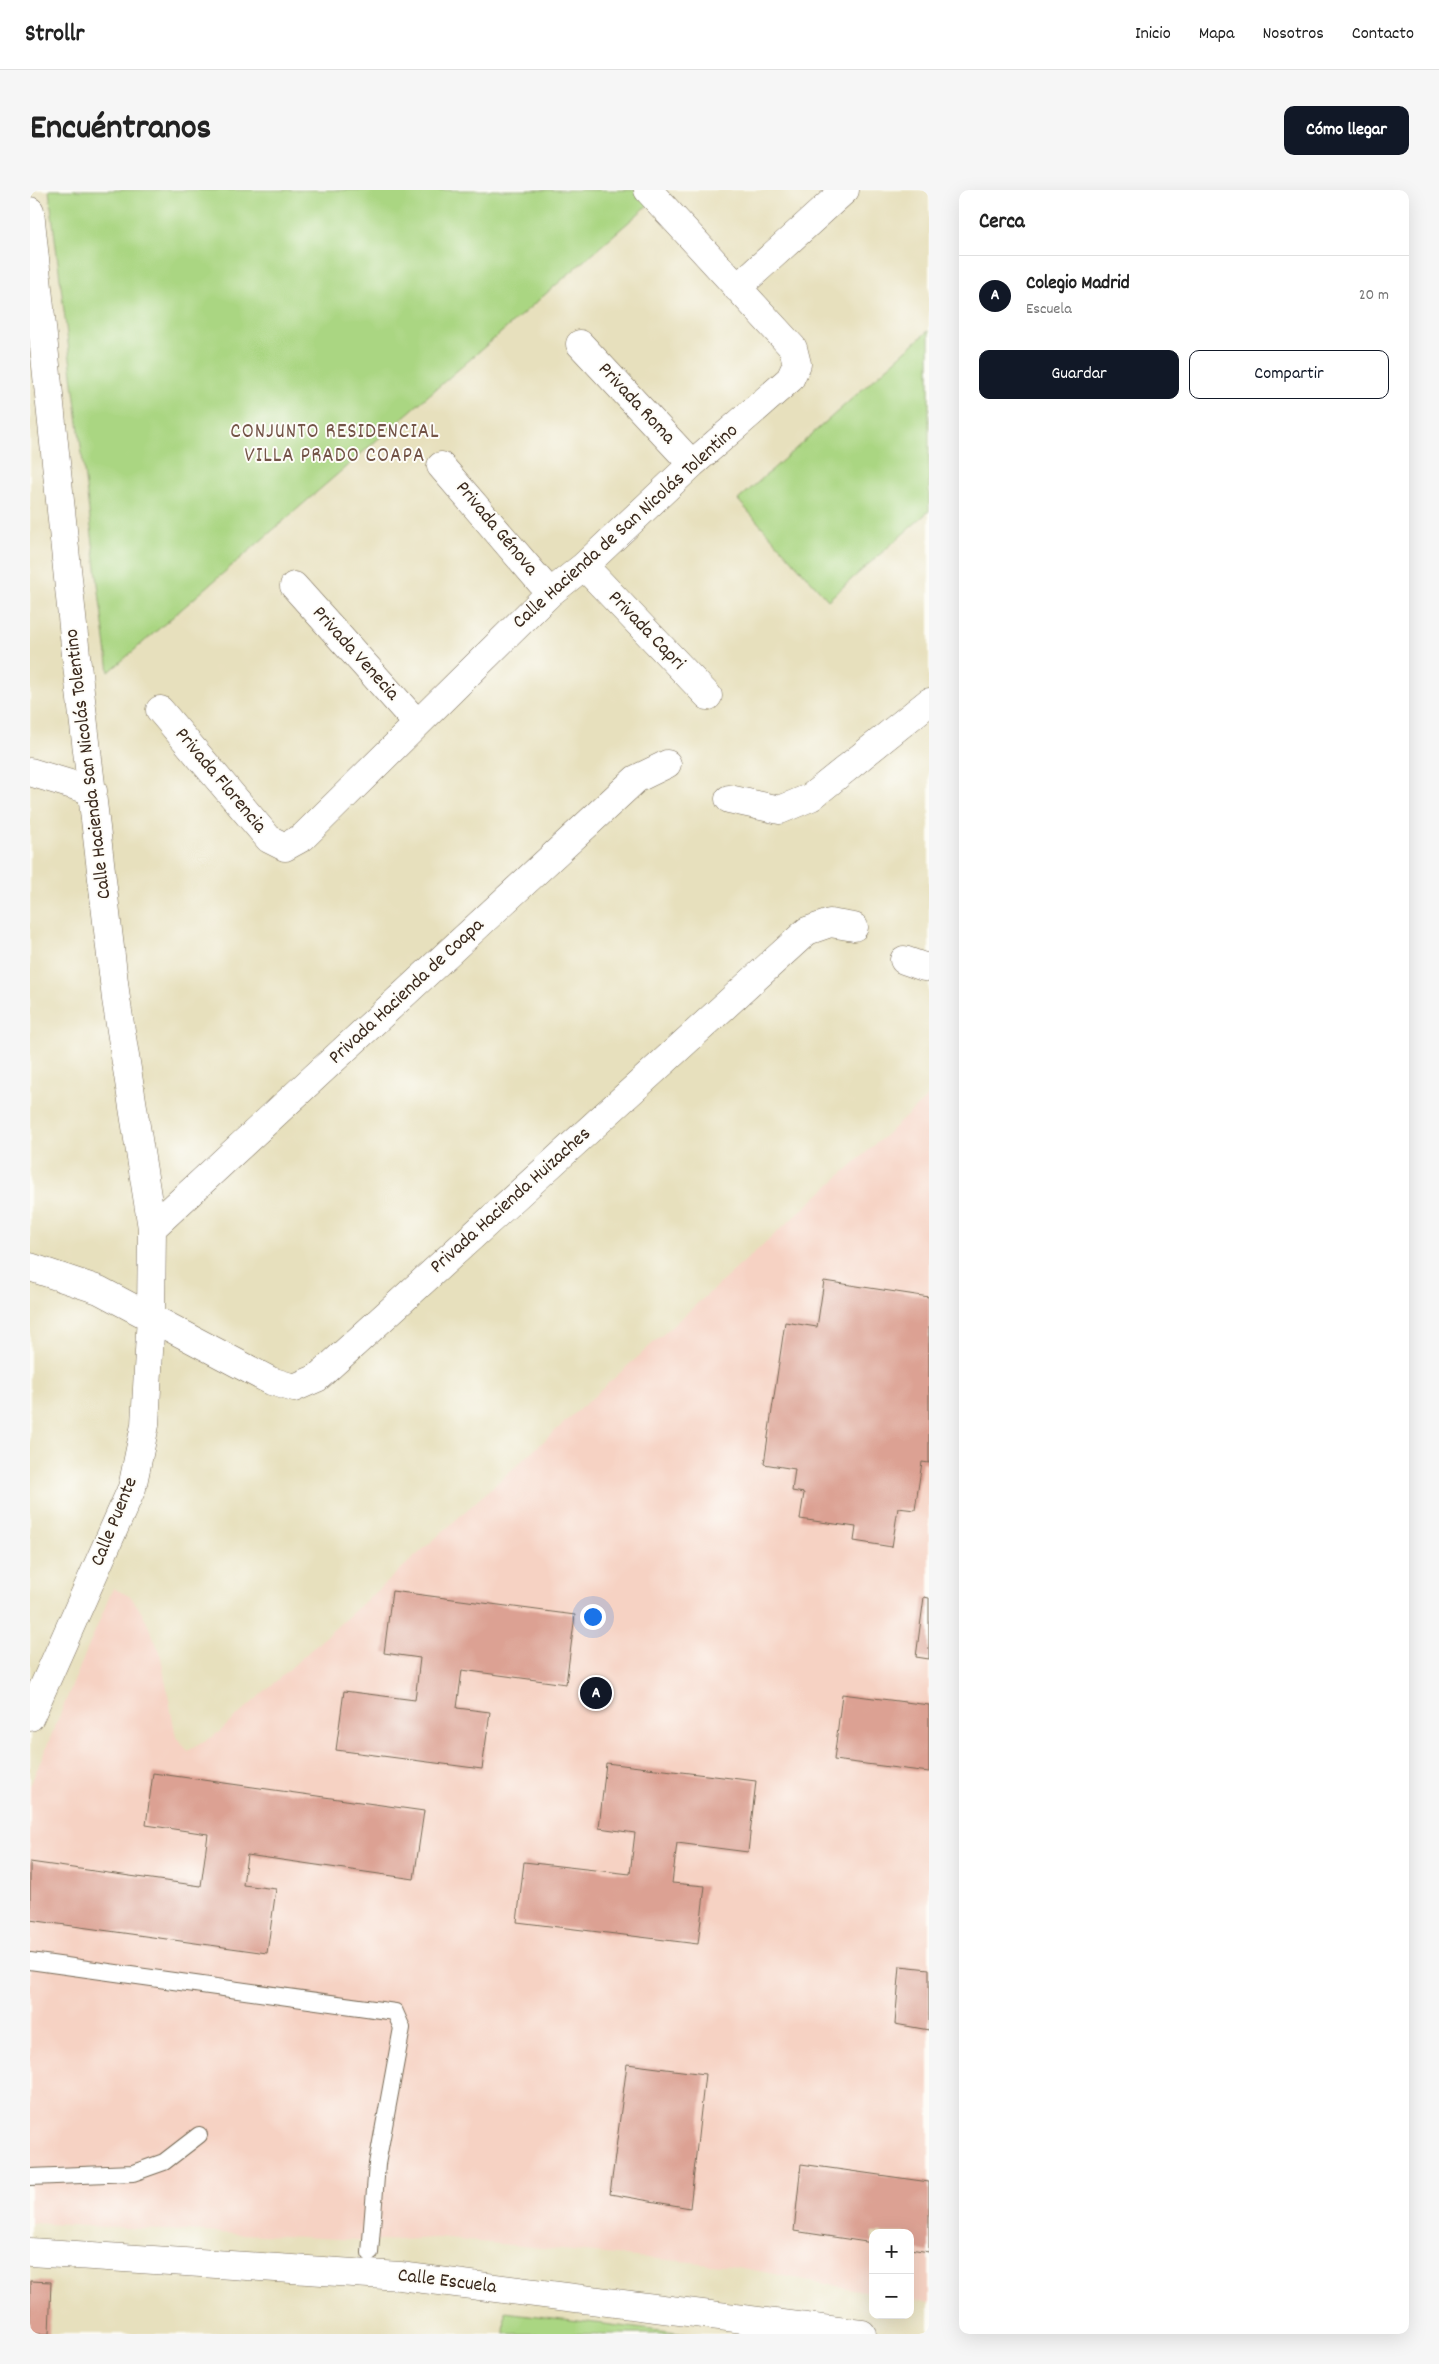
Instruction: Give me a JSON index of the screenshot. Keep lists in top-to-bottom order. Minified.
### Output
{"streets":{"street":["Privada Roma","Calle Hacienda de San Nicolás Tolentino","Privada Génova","Privada Capri","Privada Venecia","Calle Hacienda San Nicolás Tolentino","Privada Florencia","Privada Hacienda de Coapa","Privada Hacienda Huizaches","Calle Puente","Calle Escuela"]},"crossings":[["Privada Roma","Calle Hacienda de San Nicolás Tolentino"],["Calle Hacienda de San Nicolás Tolentino","Privada Génova"],["Calle Hacienda de San Nicolás Tolentino","Privada Capri"],["Calle Hacienda de San Nicolás Tolentino","Privada Venecia"],["Calle Hacienda de San Nicolás Tolentino","Privada Florencia"],["Calle Hacienda San Nicolás Tolentino","Privada Hacienda de Coapa"],["Calle Hacienda San Nicolás Tolentino","Privada Hacienda Huizaches"],["Calle Hacienda San Nicolás Tolentino","Calle Puente"],["Privada Hacienda Huizaches","Calle Puente"]],"districts":["CONJUNTO RESIDENCIAL VILLA PRADO COAPA"],"page":{"header":"Strollr","nav":["Inicio","Mapa","Nosotros","Contacto"],"title":"Encuéntranos","buttons":["Cómo llegar",["Guardar","Compartir"]],"heading":"Cerca","list":[{"mark":"A","name":"Colegio Madrid","note":"Escuela","value":"20 m"}],"pins":"A","map_buttons":["+","−"]}}
